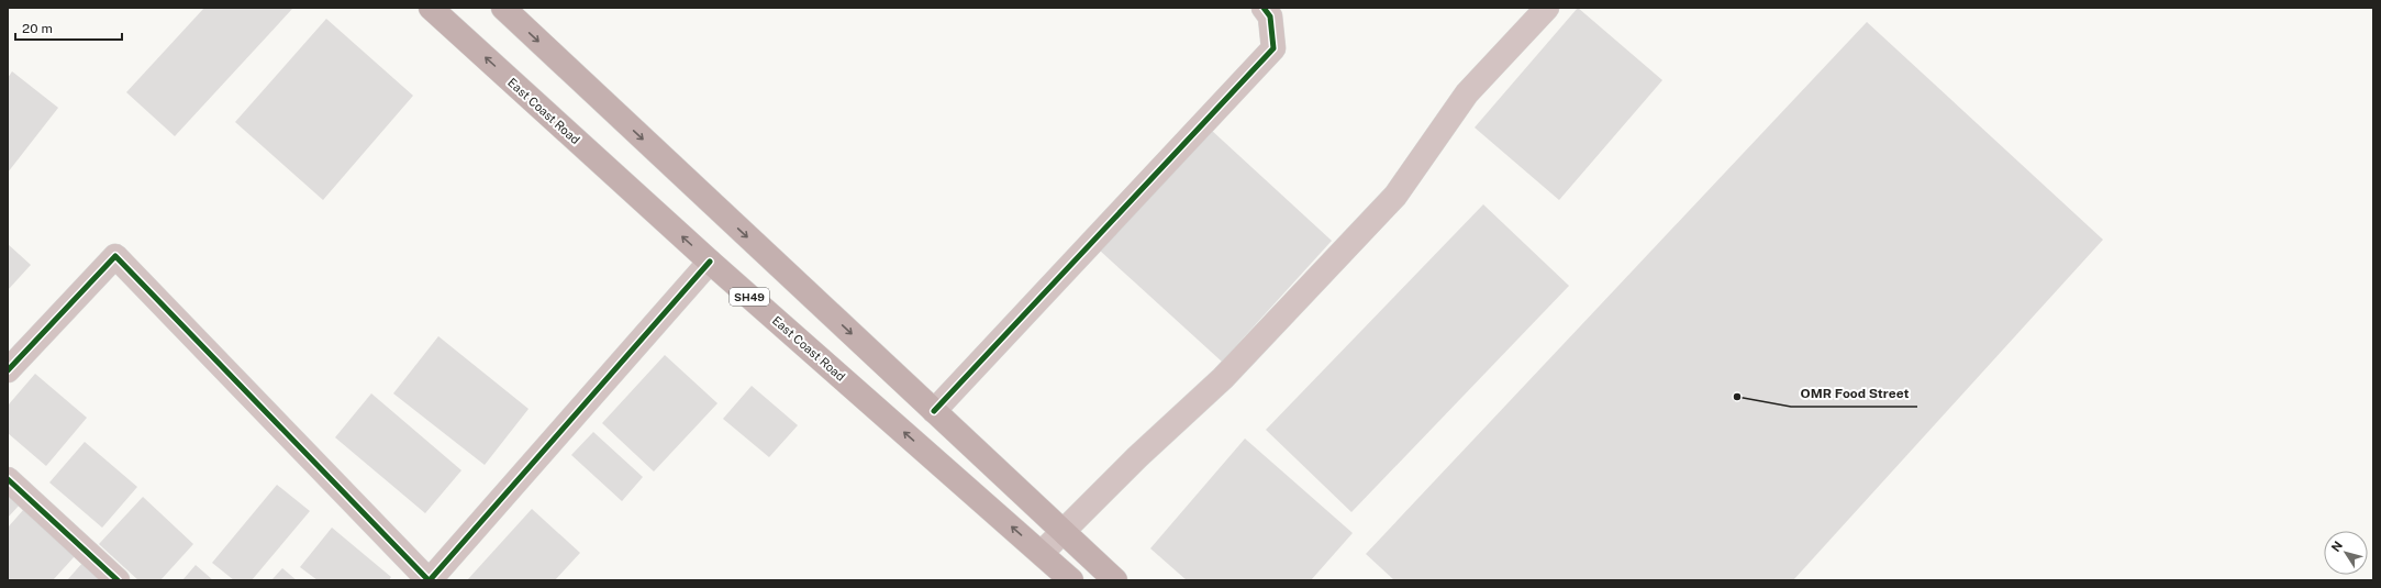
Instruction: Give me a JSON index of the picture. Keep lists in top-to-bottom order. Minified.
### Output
{"streets":{"main road":["East Coast Road","SH49"]},"places":["OMR Food Street"],"scale_bar":"20 m","north":"top left"}
